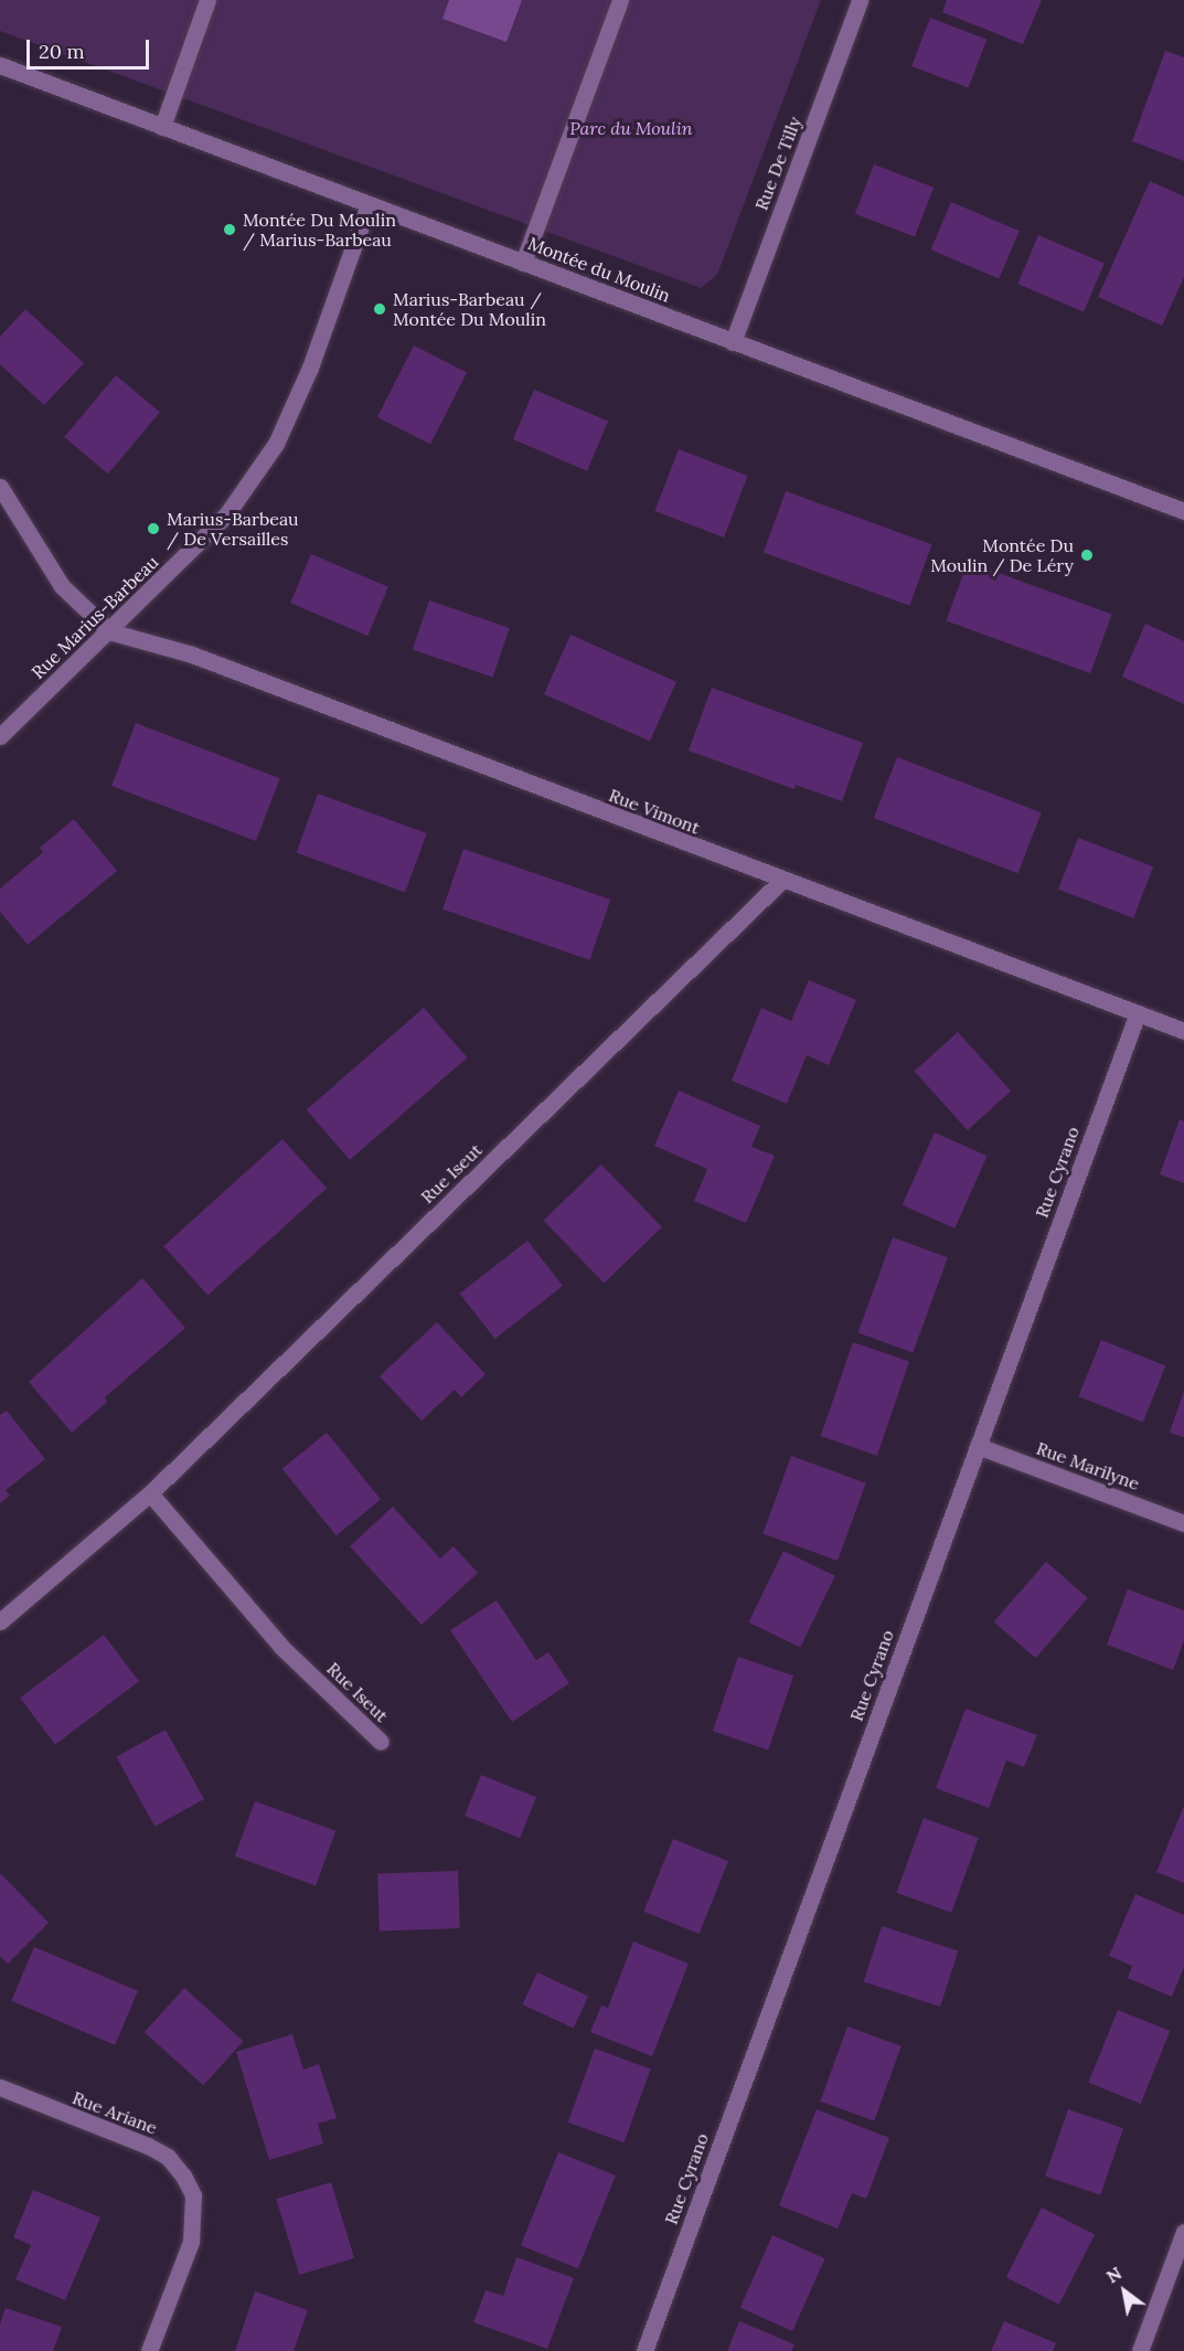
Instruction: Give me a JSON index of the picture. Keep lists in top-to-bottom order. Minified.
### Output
{"streets":{"street":["Rue De Tilly","Montée du Moulin","Rue Marius-Barbeau","Rue Vimont","Rue Cyrano","Rue Iseut","Rue Marilyne","Rue Ariane"]},"crossings":[["Rue De Tilly","Montée du Moulin"],["Montée du Moulin","Rue Marius-Barbeau"],["Rue Marius-Barbeau","Rue Vimont"],["Rue Vimont","Rue Cyrano"],["Rue Vimont","Rue Iseut"],["Rue Cyrano","Rue Marilyne"]],"parks":["Parc du Moulin"],"places":["Montée Du Moulin / Marius-Barbeau","Marius-Barbeau / Montée Du Moulin","Marius-Barbeau / De Versailles","Montée Du Moulin / De Léry"],"scale_bar":"20 m","north":"top left"}
